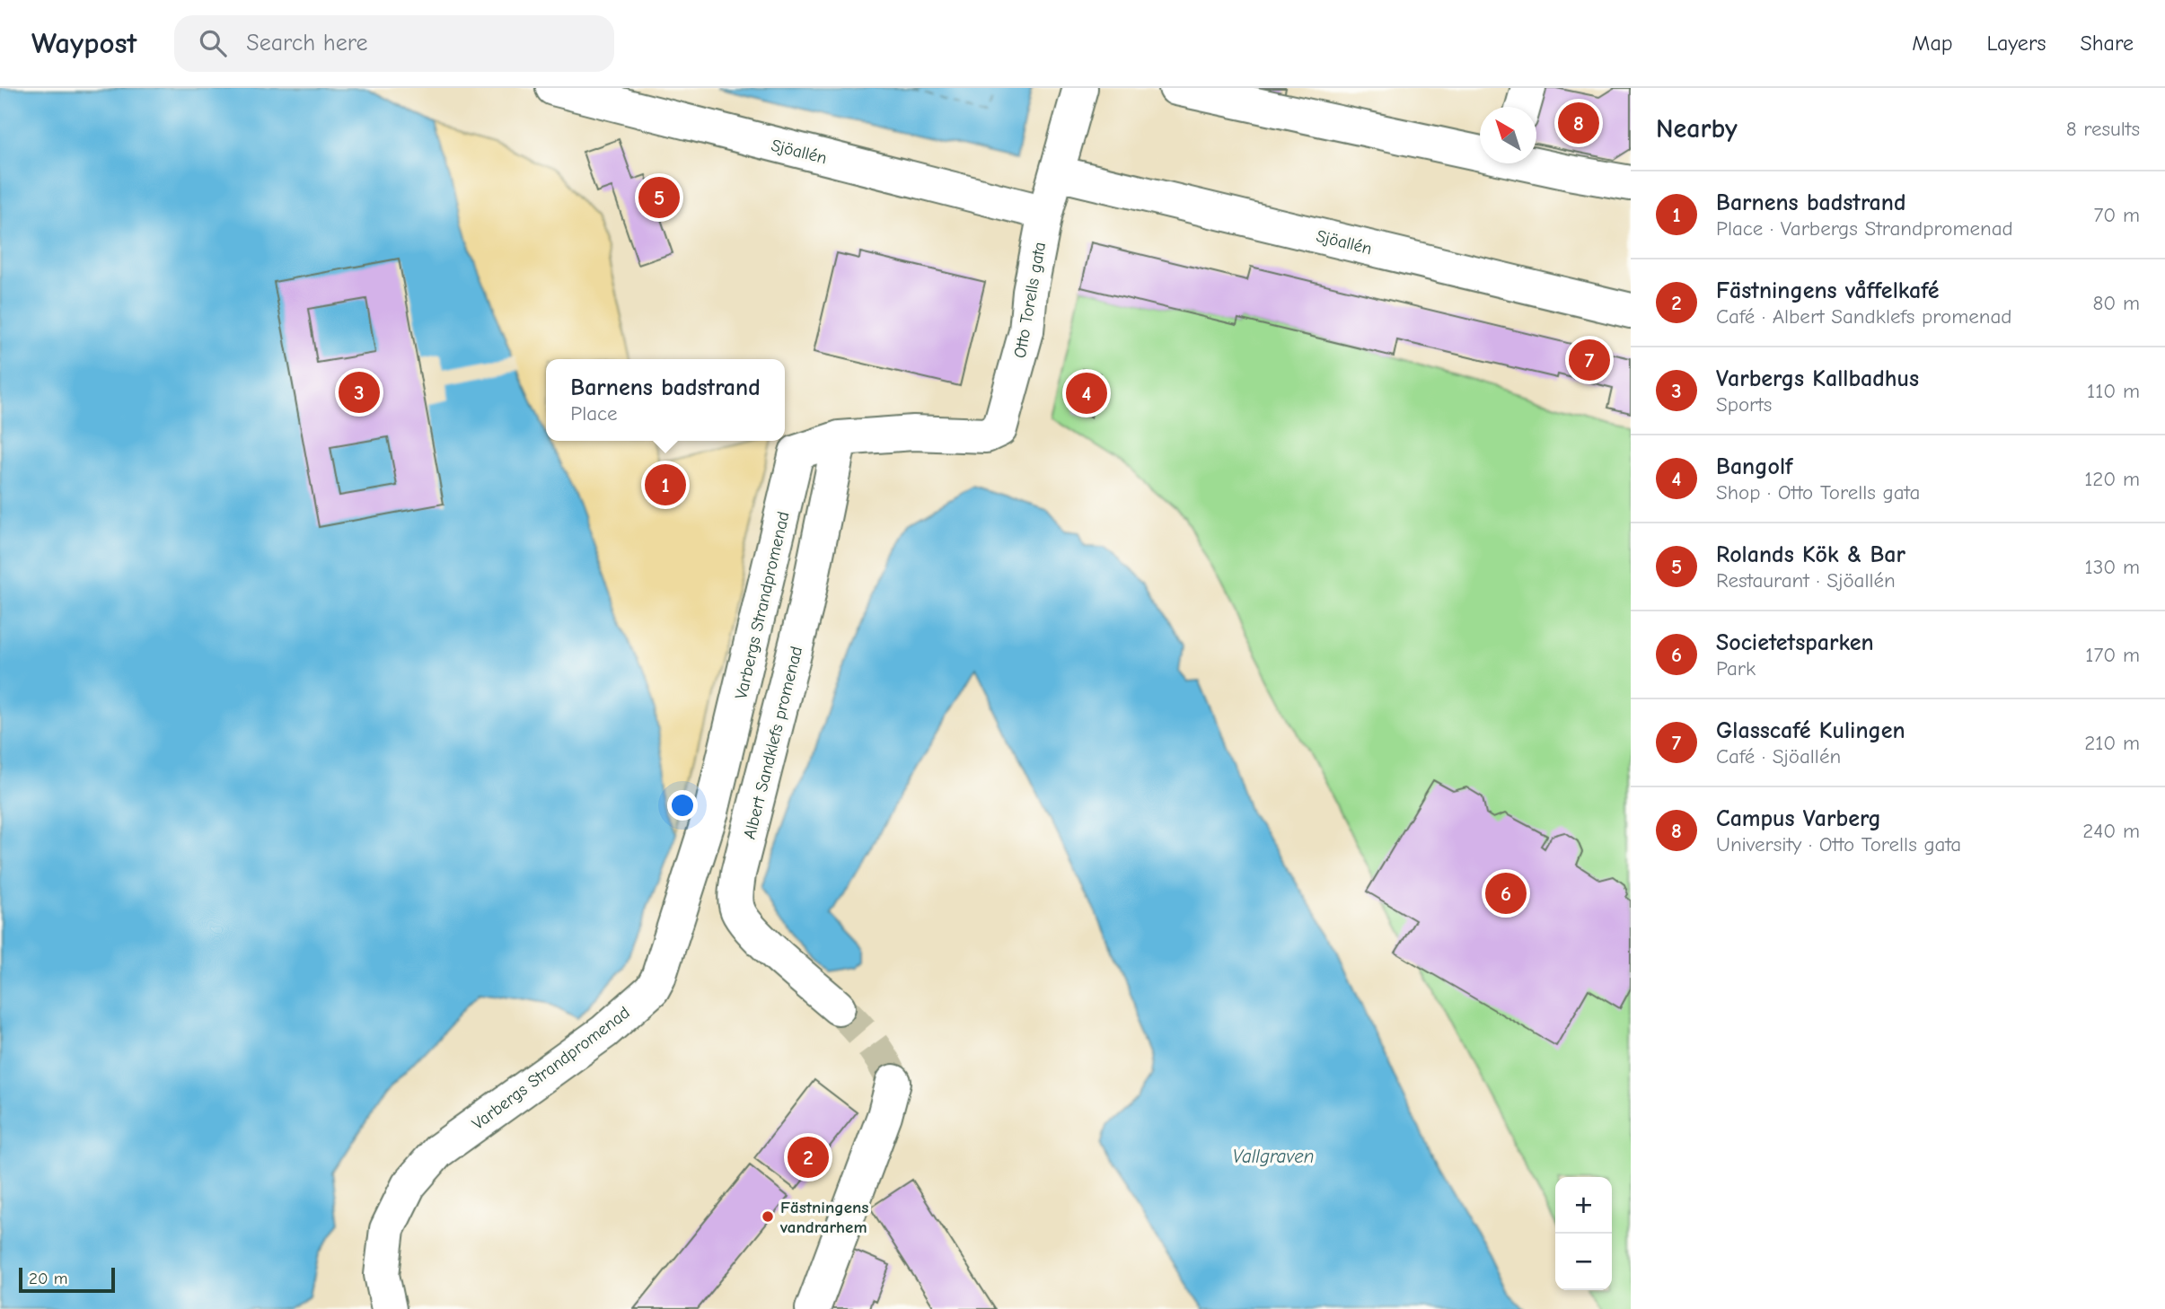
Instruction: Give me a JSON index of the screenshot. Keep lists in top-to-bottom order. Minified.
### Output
{"streets":{"street":["Sjöallén","Otto Torells gata","Varbergs Strandpromenad","Albert Sandklefs promenad"]},"crossings":[["Sjöallén","Otto Torells gata"],["Otto Torells gata","Varbergs Strandpromenad"],["Otto Torells gata","Albert Sandklefs promenad"],["Varbergs Strandpromenad","Albert Sandklefs promenad"]],"water":["Vallgraven"],"places":["Fästningens vandrarhem"],"scale_bar":"20 m","north":"top left","page":{"header":"Waypost","search":"Search here","nav":["Map","Layers","Share"],"heading":["Nearby","8 results"],"pins":["8","5","7","3","4","1","6","2"],"list":[{"mark":"1","name":"Barnens badstrand","note":"Place · Varbergs Strandpromenad","value":"70 m"},{"mark":"2","name":"Fästningens våffelkafé","note":"Café · Albert Sandklefs promenad","value":"80 m"},{"mark":"3","name":"Varbergs Kallbadhus","note":"Sports","value":"110 m"},{"mark":"4","name":"Bangolf","note":"Shop · Otto Torells gata","value":"120 m"},{"mark":"5","name":"Rolands Kök & Bar","note":"Restaurant · Sjöallén","value":"130 m"},{"mark":"6","name":"Societetsparken","note":"Park","value":"170 m"},{"mark":"7","name":"Glasscafé Kulingen","note":"Café · Sjöallén","value":"210 m"},{"mark":"8","name":"Campus Varberg","note":"University · Otto Torells gata","value":"240 m"}],"popup":["Barnens badstrand","Place"],"map_buttons":["+","−"],"scale":"20 m"}}
